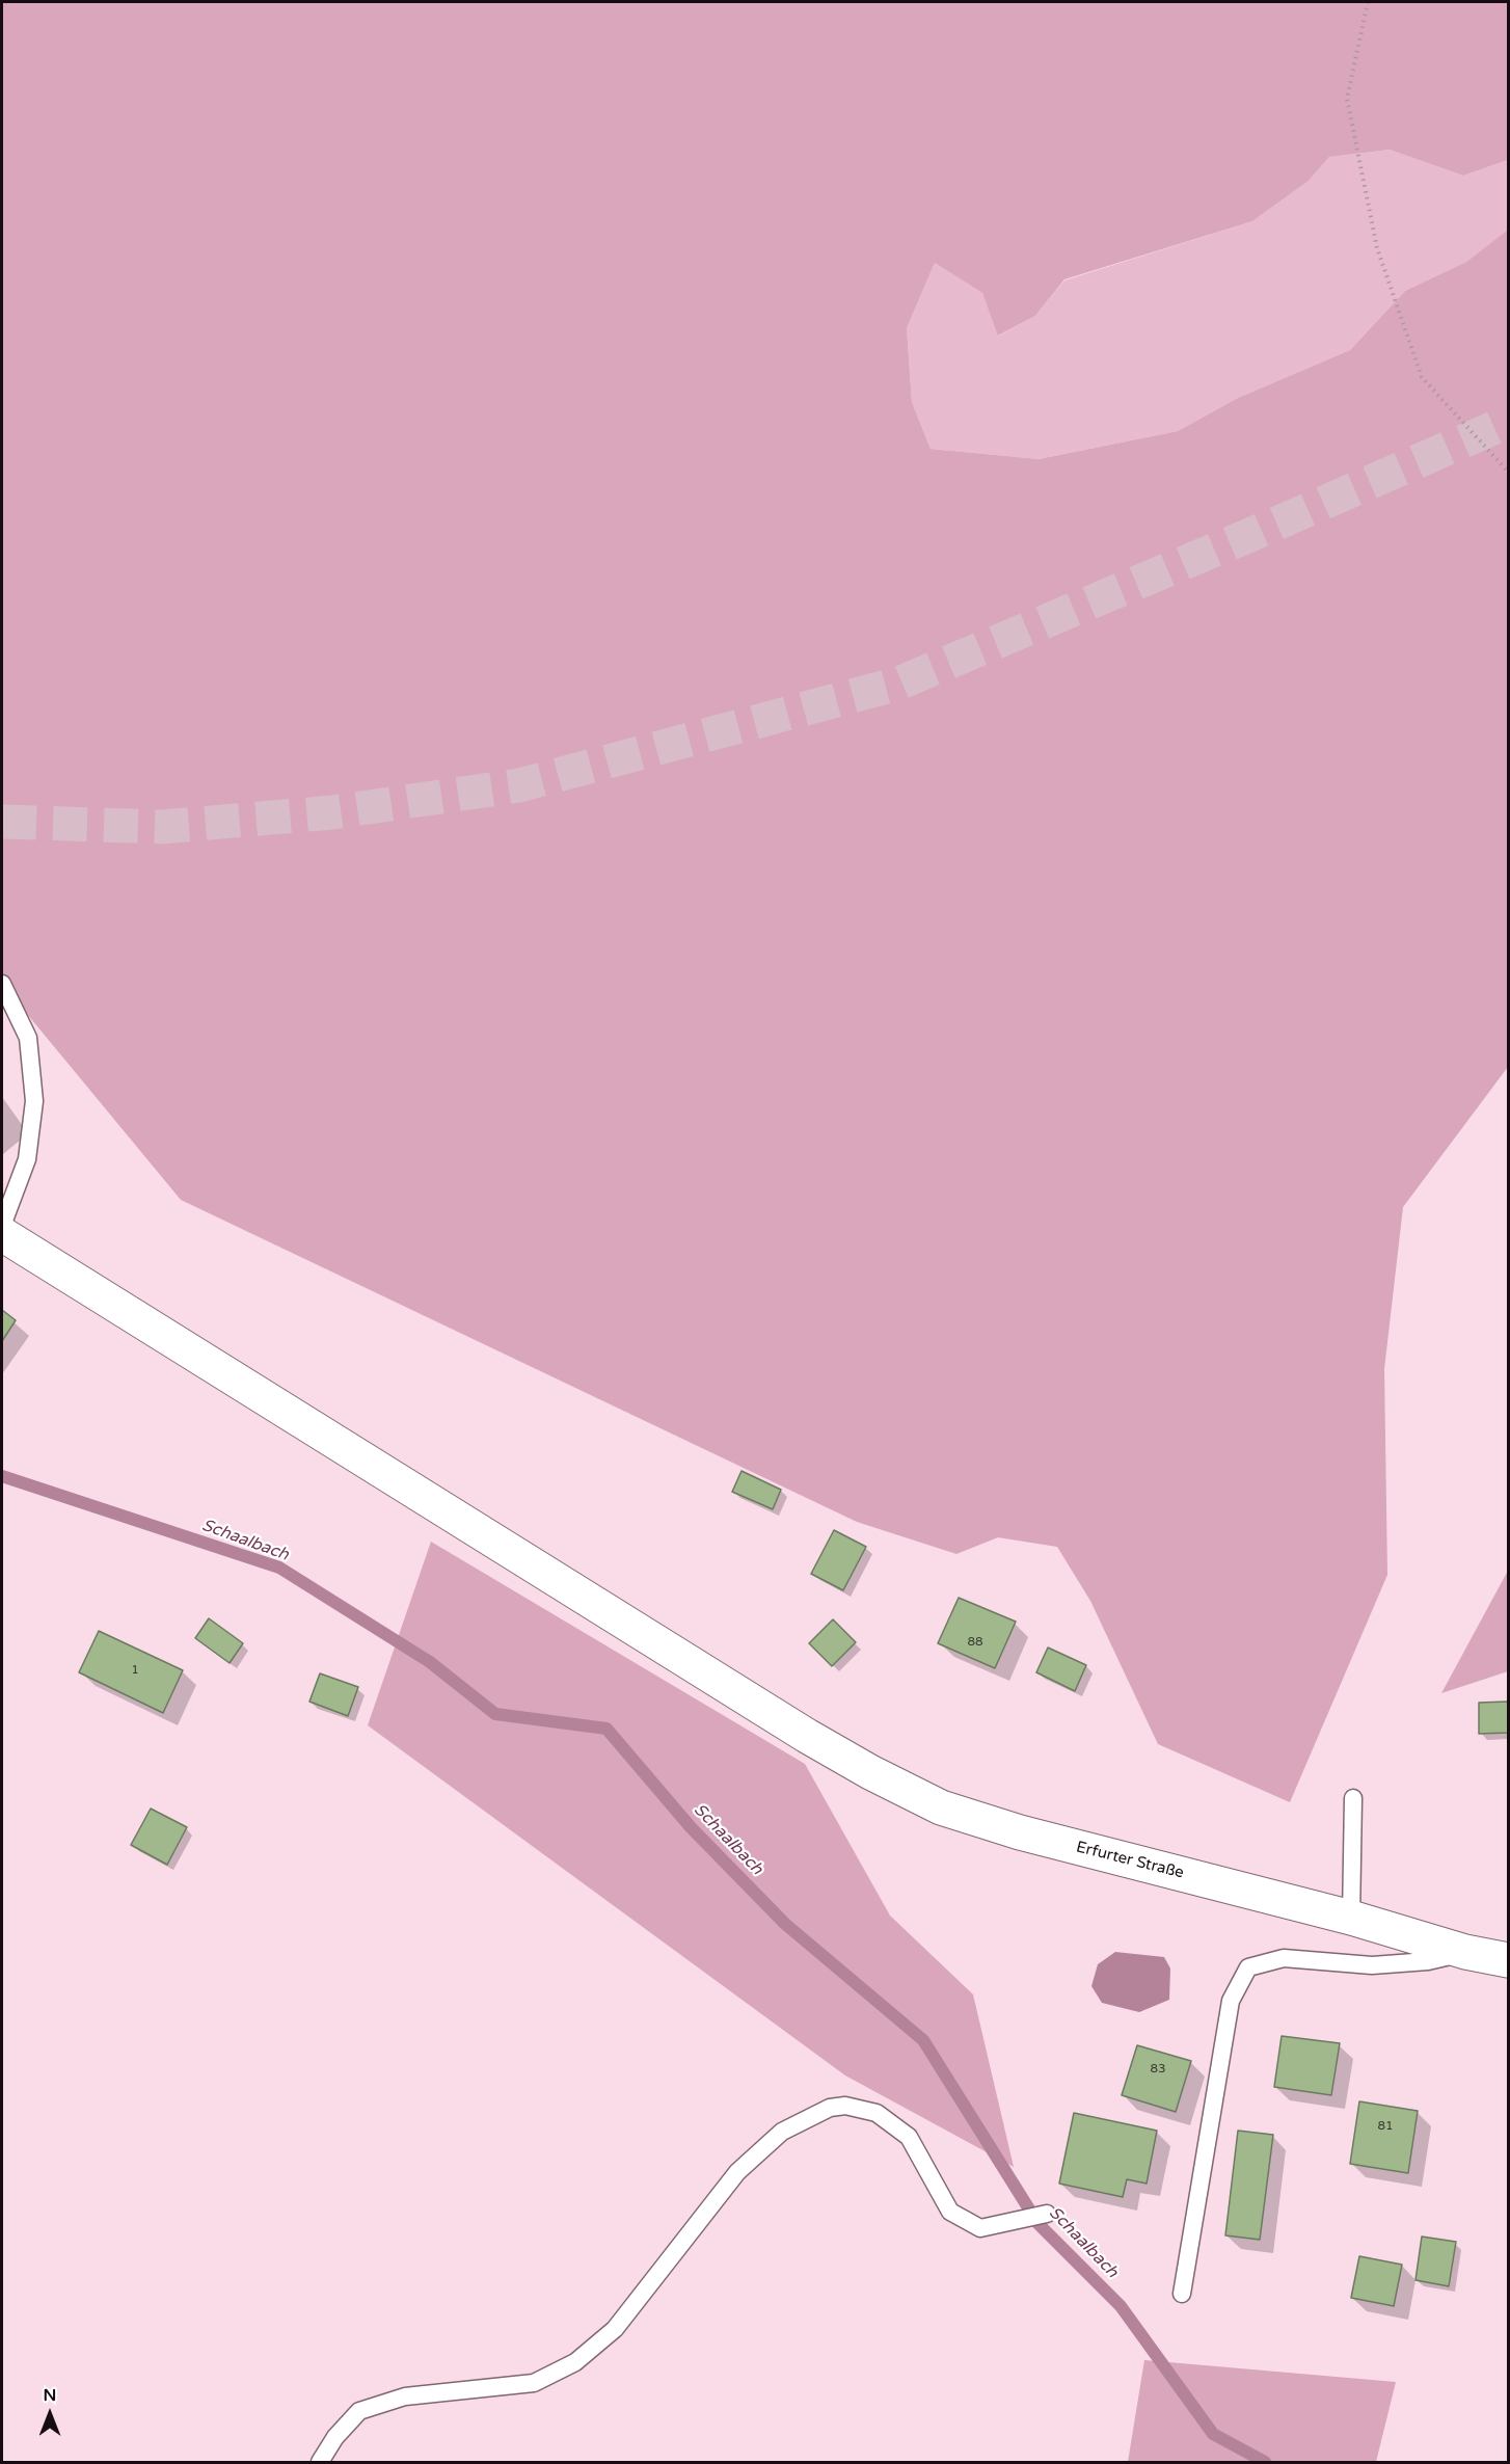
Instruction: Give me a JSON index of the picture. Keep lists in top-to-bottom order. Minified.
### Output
{"streets":{"street":["Erfurter Straße"]},"water":["Schaalbach"],"house_numbers":["88","1","83","81"],"north":"top"}
